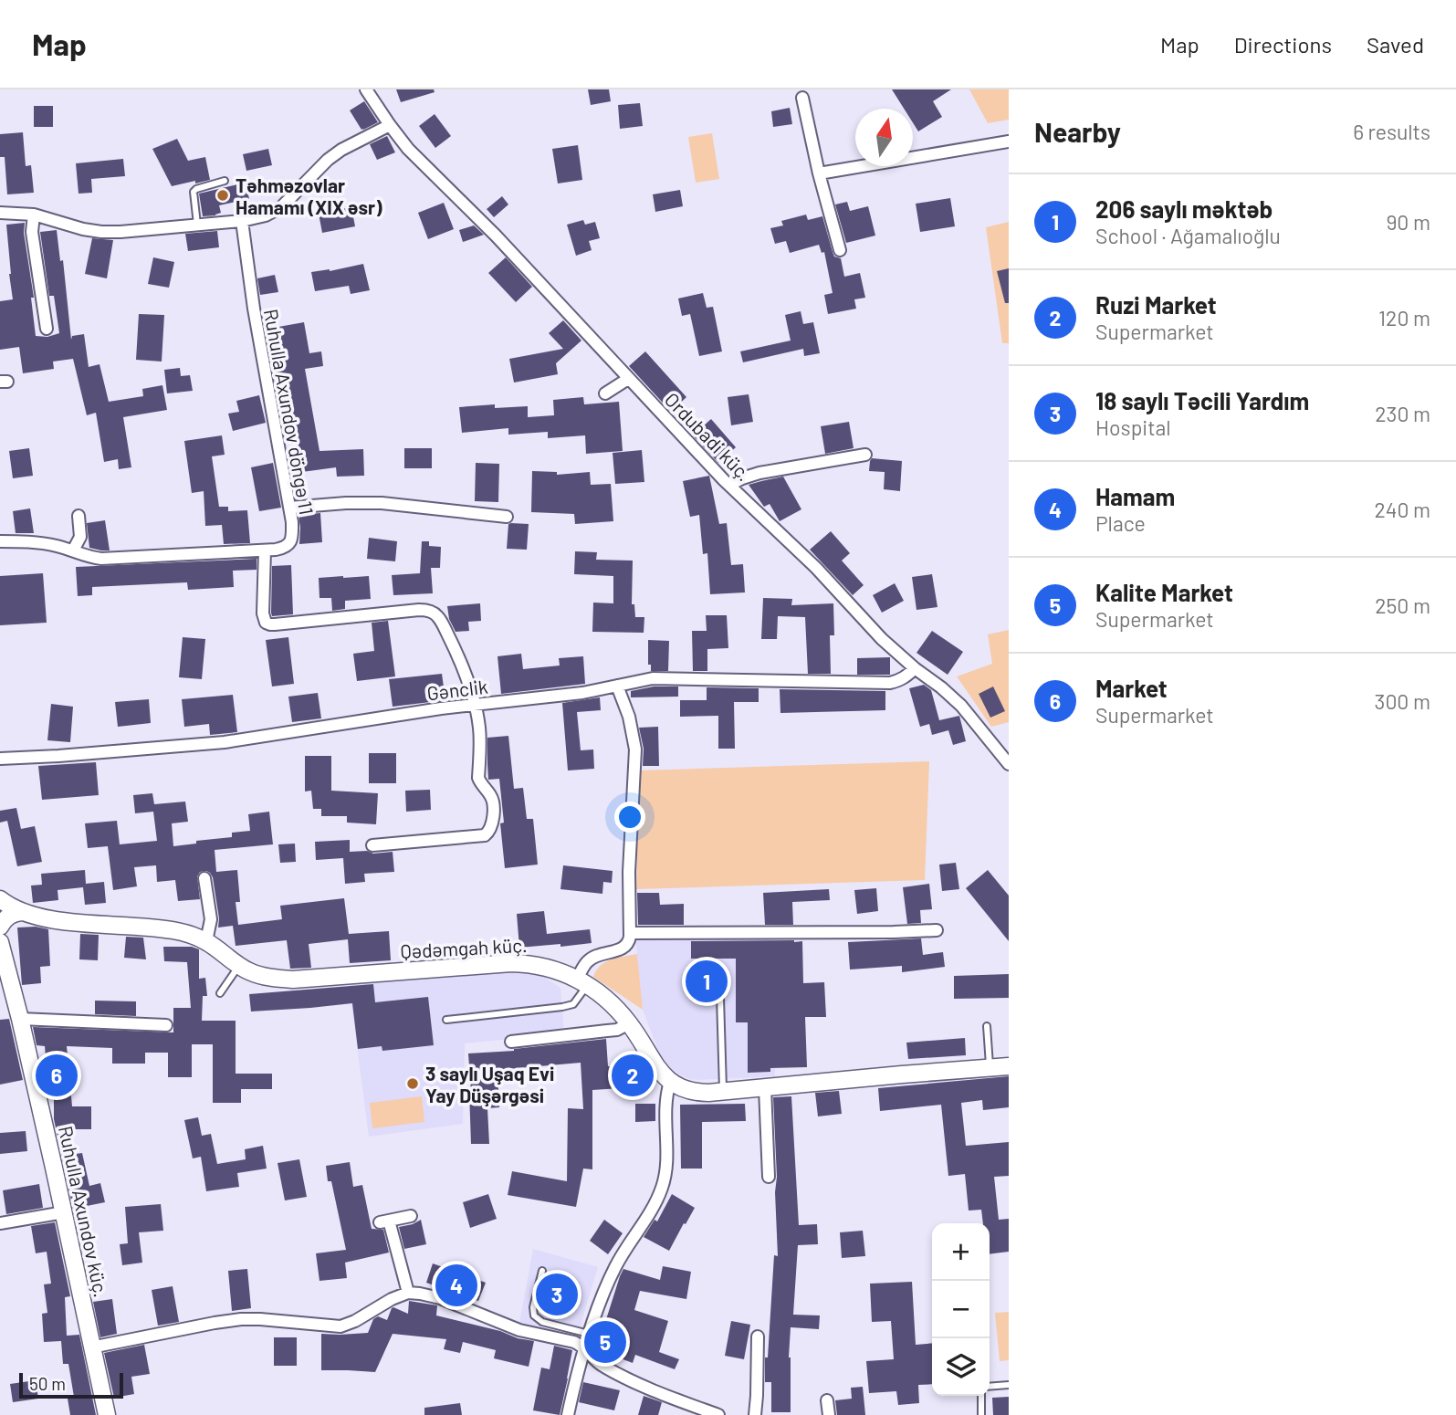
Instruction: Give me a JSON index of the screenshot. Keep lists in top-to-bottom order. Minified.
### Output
{"streets":{"street":["Ruhulla Axundov döngə 11","Ordubadi küç.","Gənclik","Qədəmgah küç.","Ruhulla Axundov küç."]},"crossings":[["Ordubadi küç.","Gənclik"]],"places":["Təhməzovlar Hamamı (XIX əsr)","3 saylı Uşaq Evi Yay Düşərgəsi"],"scale_bar":"50 m","north":"top","page":{"header":"Map","nav":["Map","Directions","Saved"],"heading":["Nearby","6 results"],"list":[{"mark":"1","name":"206 saylı məktəb","note":"School · Ağamalıoğlu","value":"90 m"},{"mark":"2","name":"Ruzi Market","note":"Supermarket","value":"120 m"},{"mark":"3","name":"18 saylı Təcili Yardım","note":"Hospital","value":"230 m"},{"mark":"4","name":"Hamam","note":"Place","value":"240 m"},{"mark":"5","name":"Kalite Market","note":"Supermarket","value":"250 m"},{"mark":"6","name":"Market","note":"Supermarket","value":"300 m"}],"pins":["1","2","6","4","3","5"],"map_buttons":["+","−"],"scale":"50 m"}}
